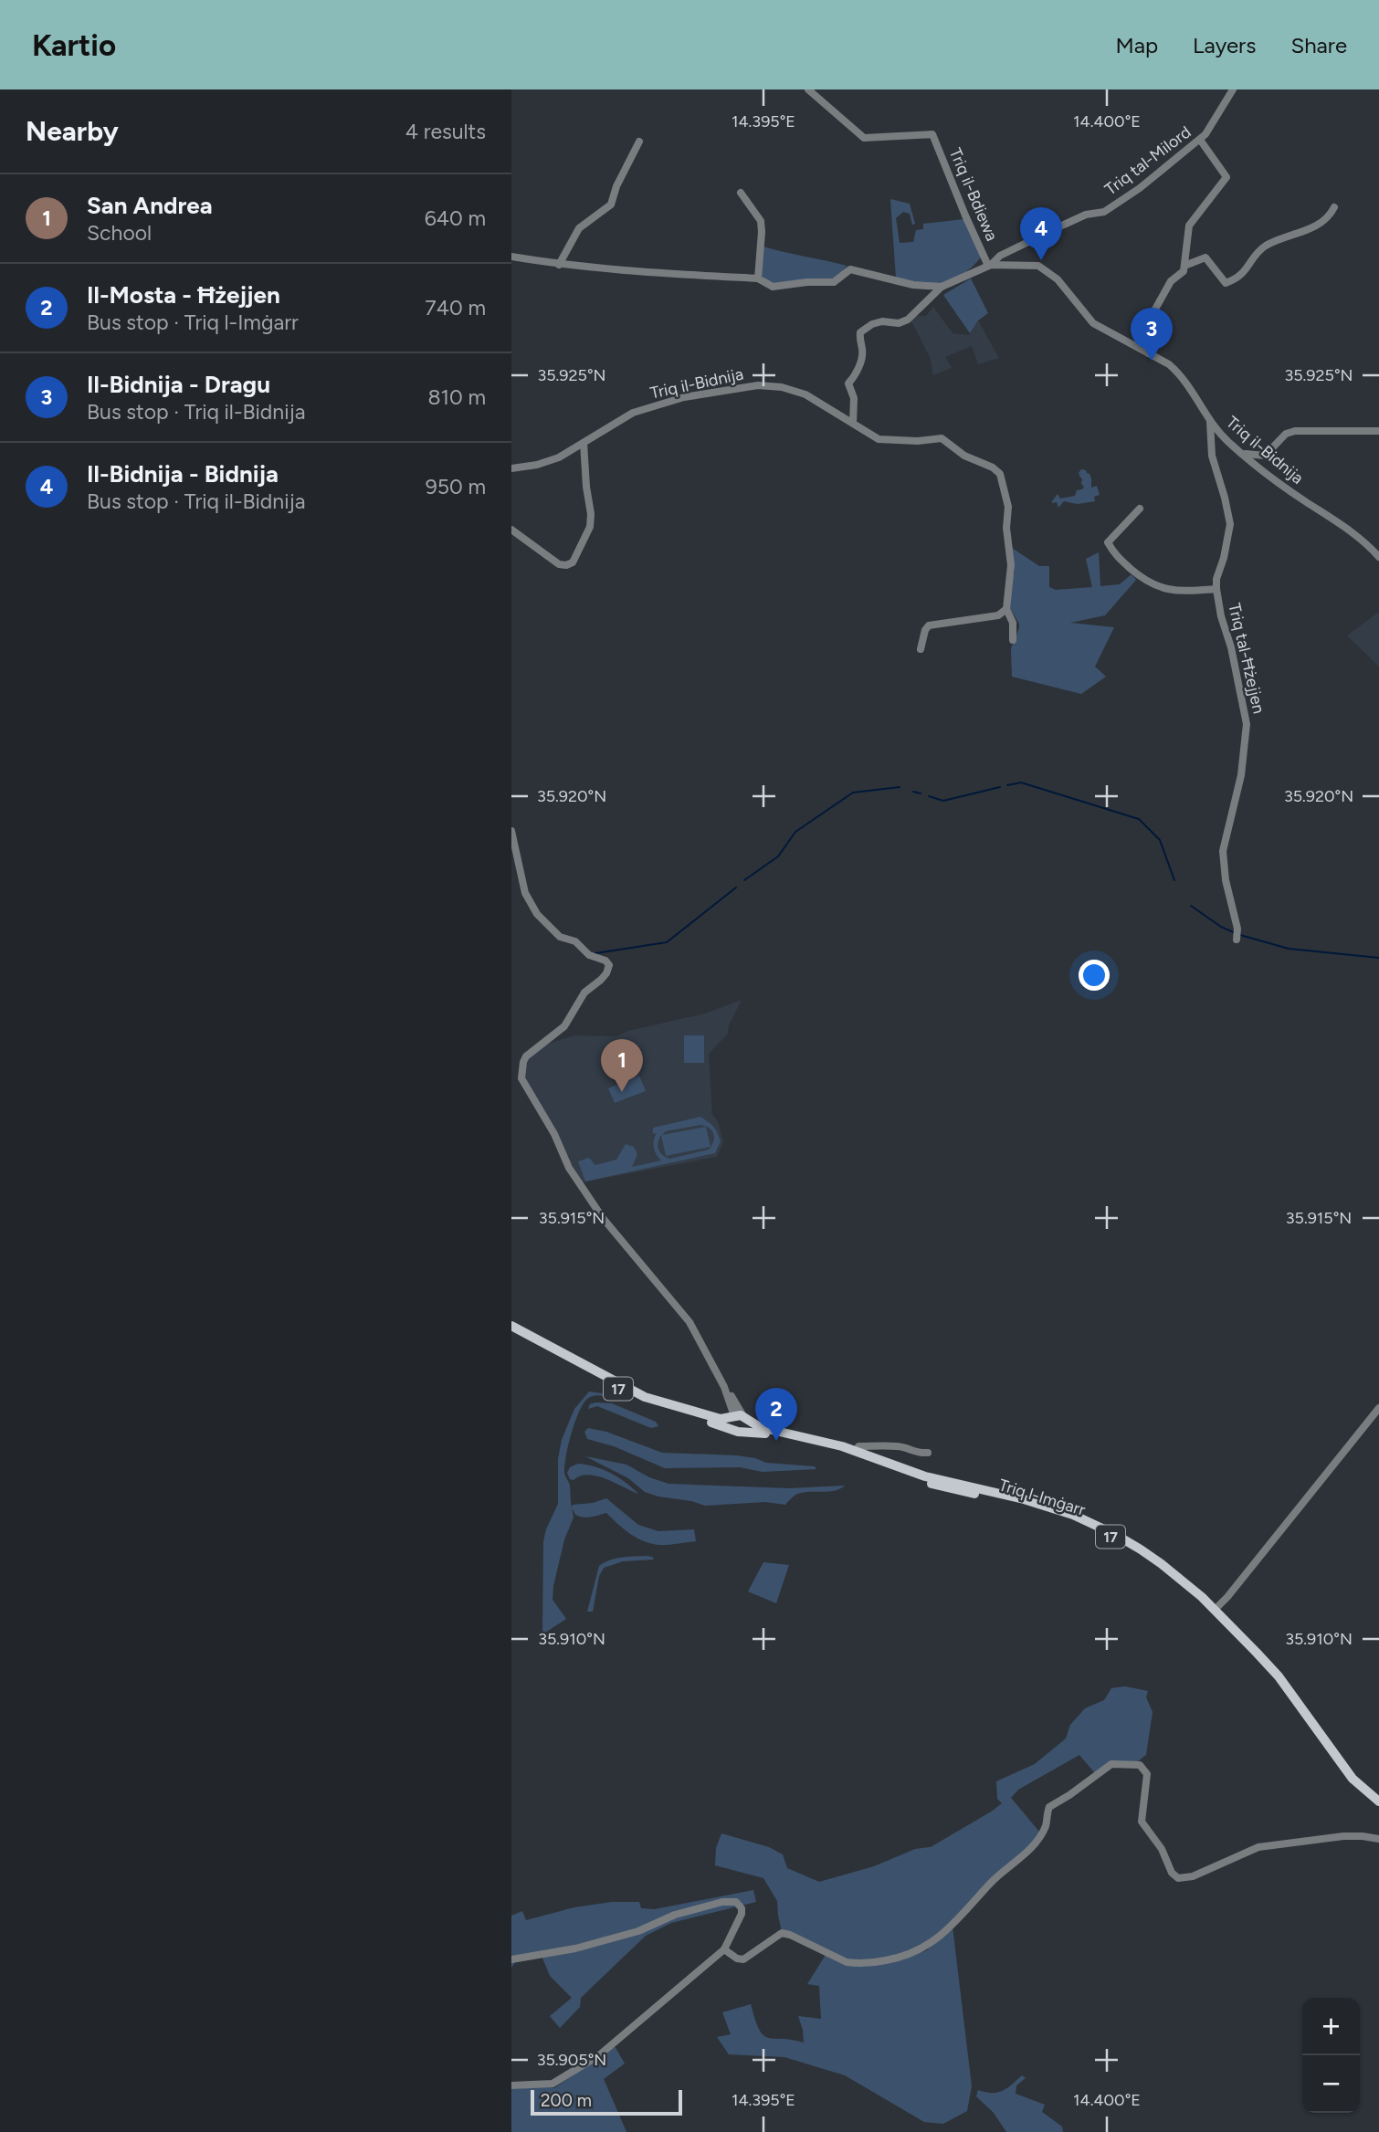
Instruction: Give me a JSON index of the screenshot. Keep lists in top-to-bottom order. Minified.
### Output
{"streets":{"main road":["17","Triq l-Imġarr"],"street":["Triq tal-Milord","Triq il-Bdiewa","Triq il-Bidnija","Triq tal-Ħżejjen"]},"crossings":[["Triq tal-Milord","Triq il-Bdiewa"],["Triq tal-Milord","Triq il-Bidnija"],["Triq il-Bdiewa","Triq il-Bidnija"],["Triq il-Bidnija","Triq tal-Ħżejjen"]],"scale_bar":"200 m","page":{"header":"Kartio","nav":["Map","Layers","Share"],"heading":["Nearby","4 results"],"list":[{"mark":"1","name":"San Andrea","note":"School","value":"640 m"},{"mark":"2","name":"Il-Mosta - Ħżejjen","note":"Bus stop · Triq l-Imġarr","value":"740 m"},{"mark":"3","name":"Il-Bidnija - Dragu","note":"Bus stop · Triq il-Bidnija","value":"810 m"},{"mark":"4","name":"Il-Bidnija - Bidnija","note":"Bus stop · Triq il-Bidnija","value":"950 m"}],"pins":["4","3","1","2"],"map_buttons":["+","−"],"scale":"200 m"},"coordinates":["14.395°E","14.400°E","35.925°N","35.920°N","35.915°N","35.910°N","35.905°N"]}
